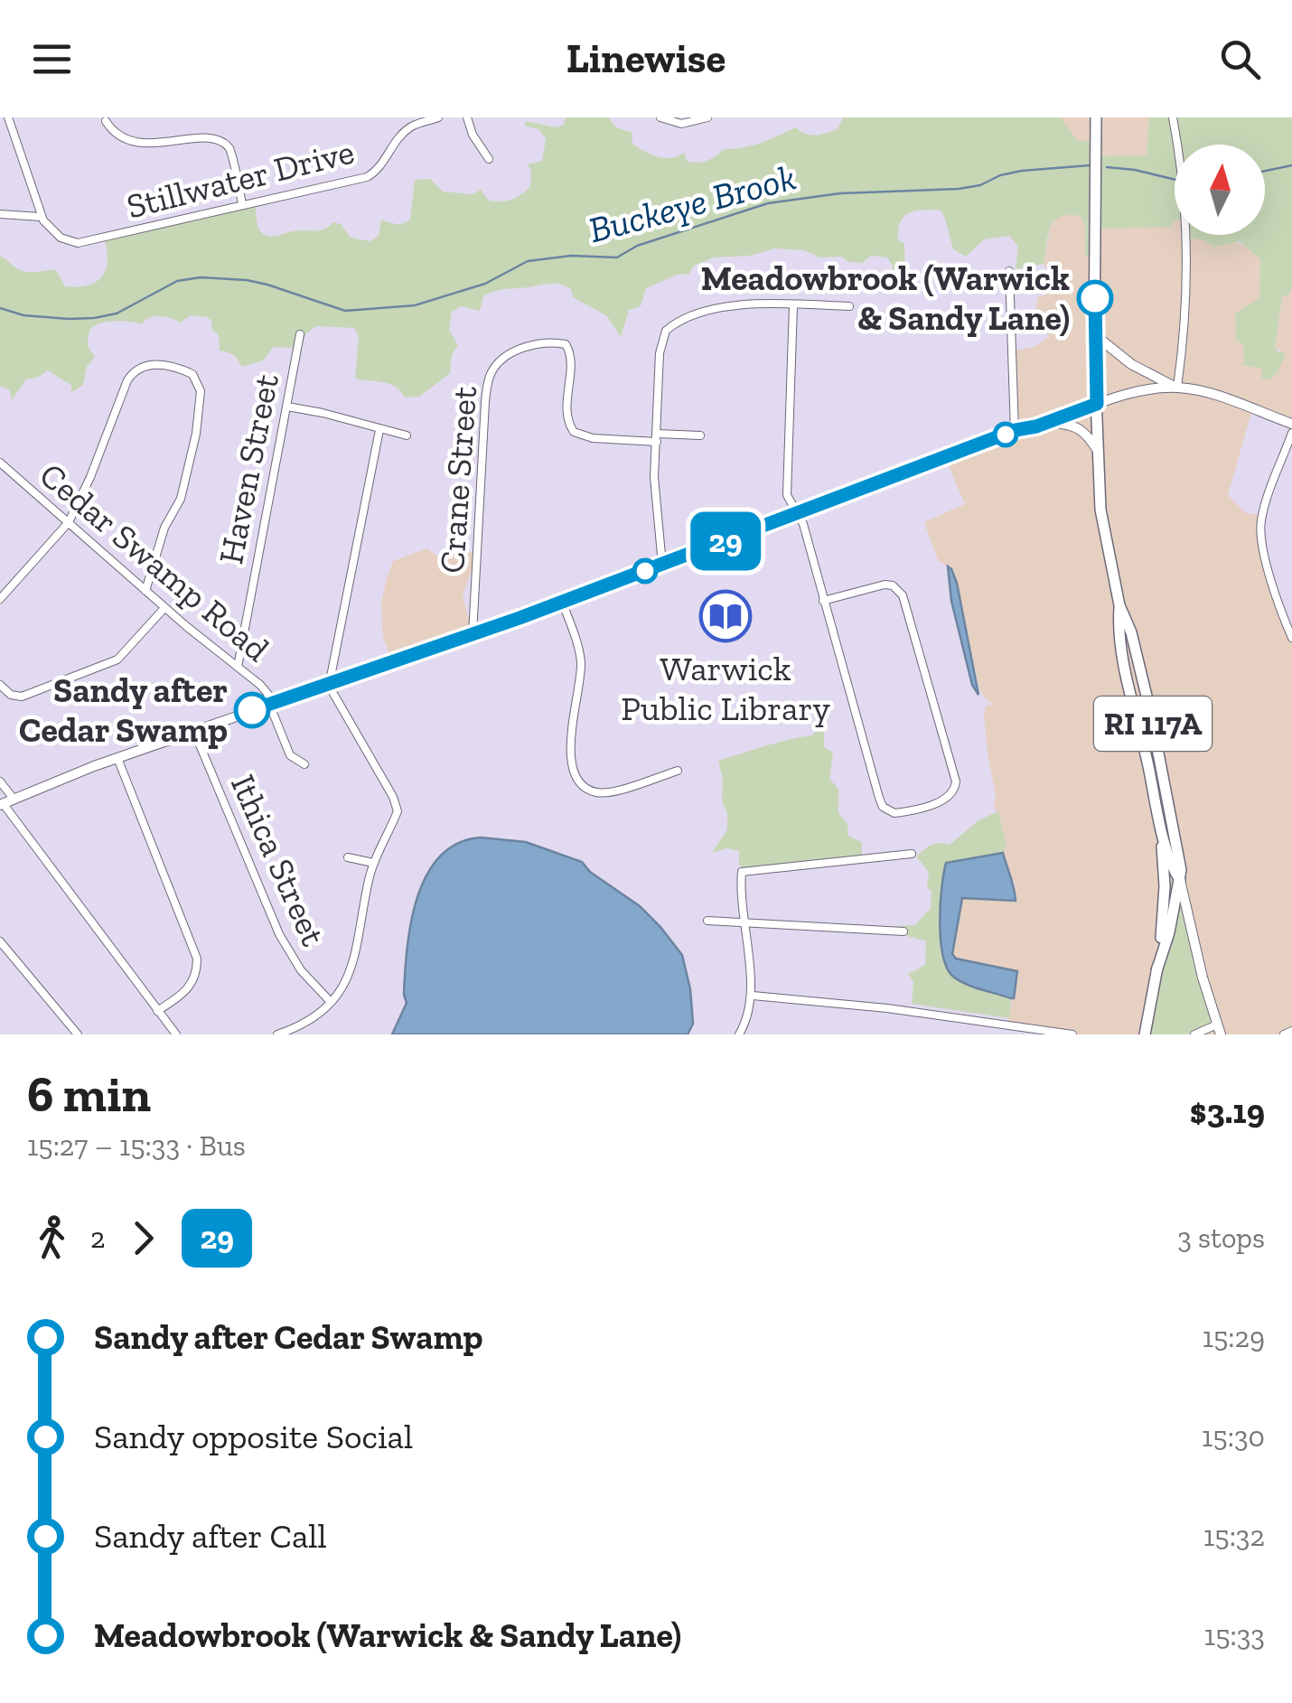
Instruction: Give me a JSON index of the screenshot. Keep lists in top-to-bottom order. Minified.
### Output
{"streets":{"main road":["RI 117A"],"street":["Stillwater Drive","Haven Street","Crane Street","Cedar Swamp Road","Ithica Street"]},"crossings":[["Haven Street","Cedar Swamp Road"]],"water":["Buckeye Brook"],"places":{"other":["Meadowbrook (Warwick & Sandy Lane)","Sandy after Cedar Swamp"],"library":["Warwick Public Library"]},"lines":["bus line 29"],"north":"top","page":{"header":"Linewise","on_map":"29","heading":["6 min","15:27 – 15:33 · Bus","$3.19"],"legs":["2","29","3 stops"],"list":[{"name":"Sandy after Cedar Swamp","value":"15:29"},{"name":"Sandy opposite Social","value":"15:30"},{"name":"Sandy after Call","value":"15:32"},{"name":"Meadowbrook (Warwick & Sandy Lane)","value":"15:33"}]}}
